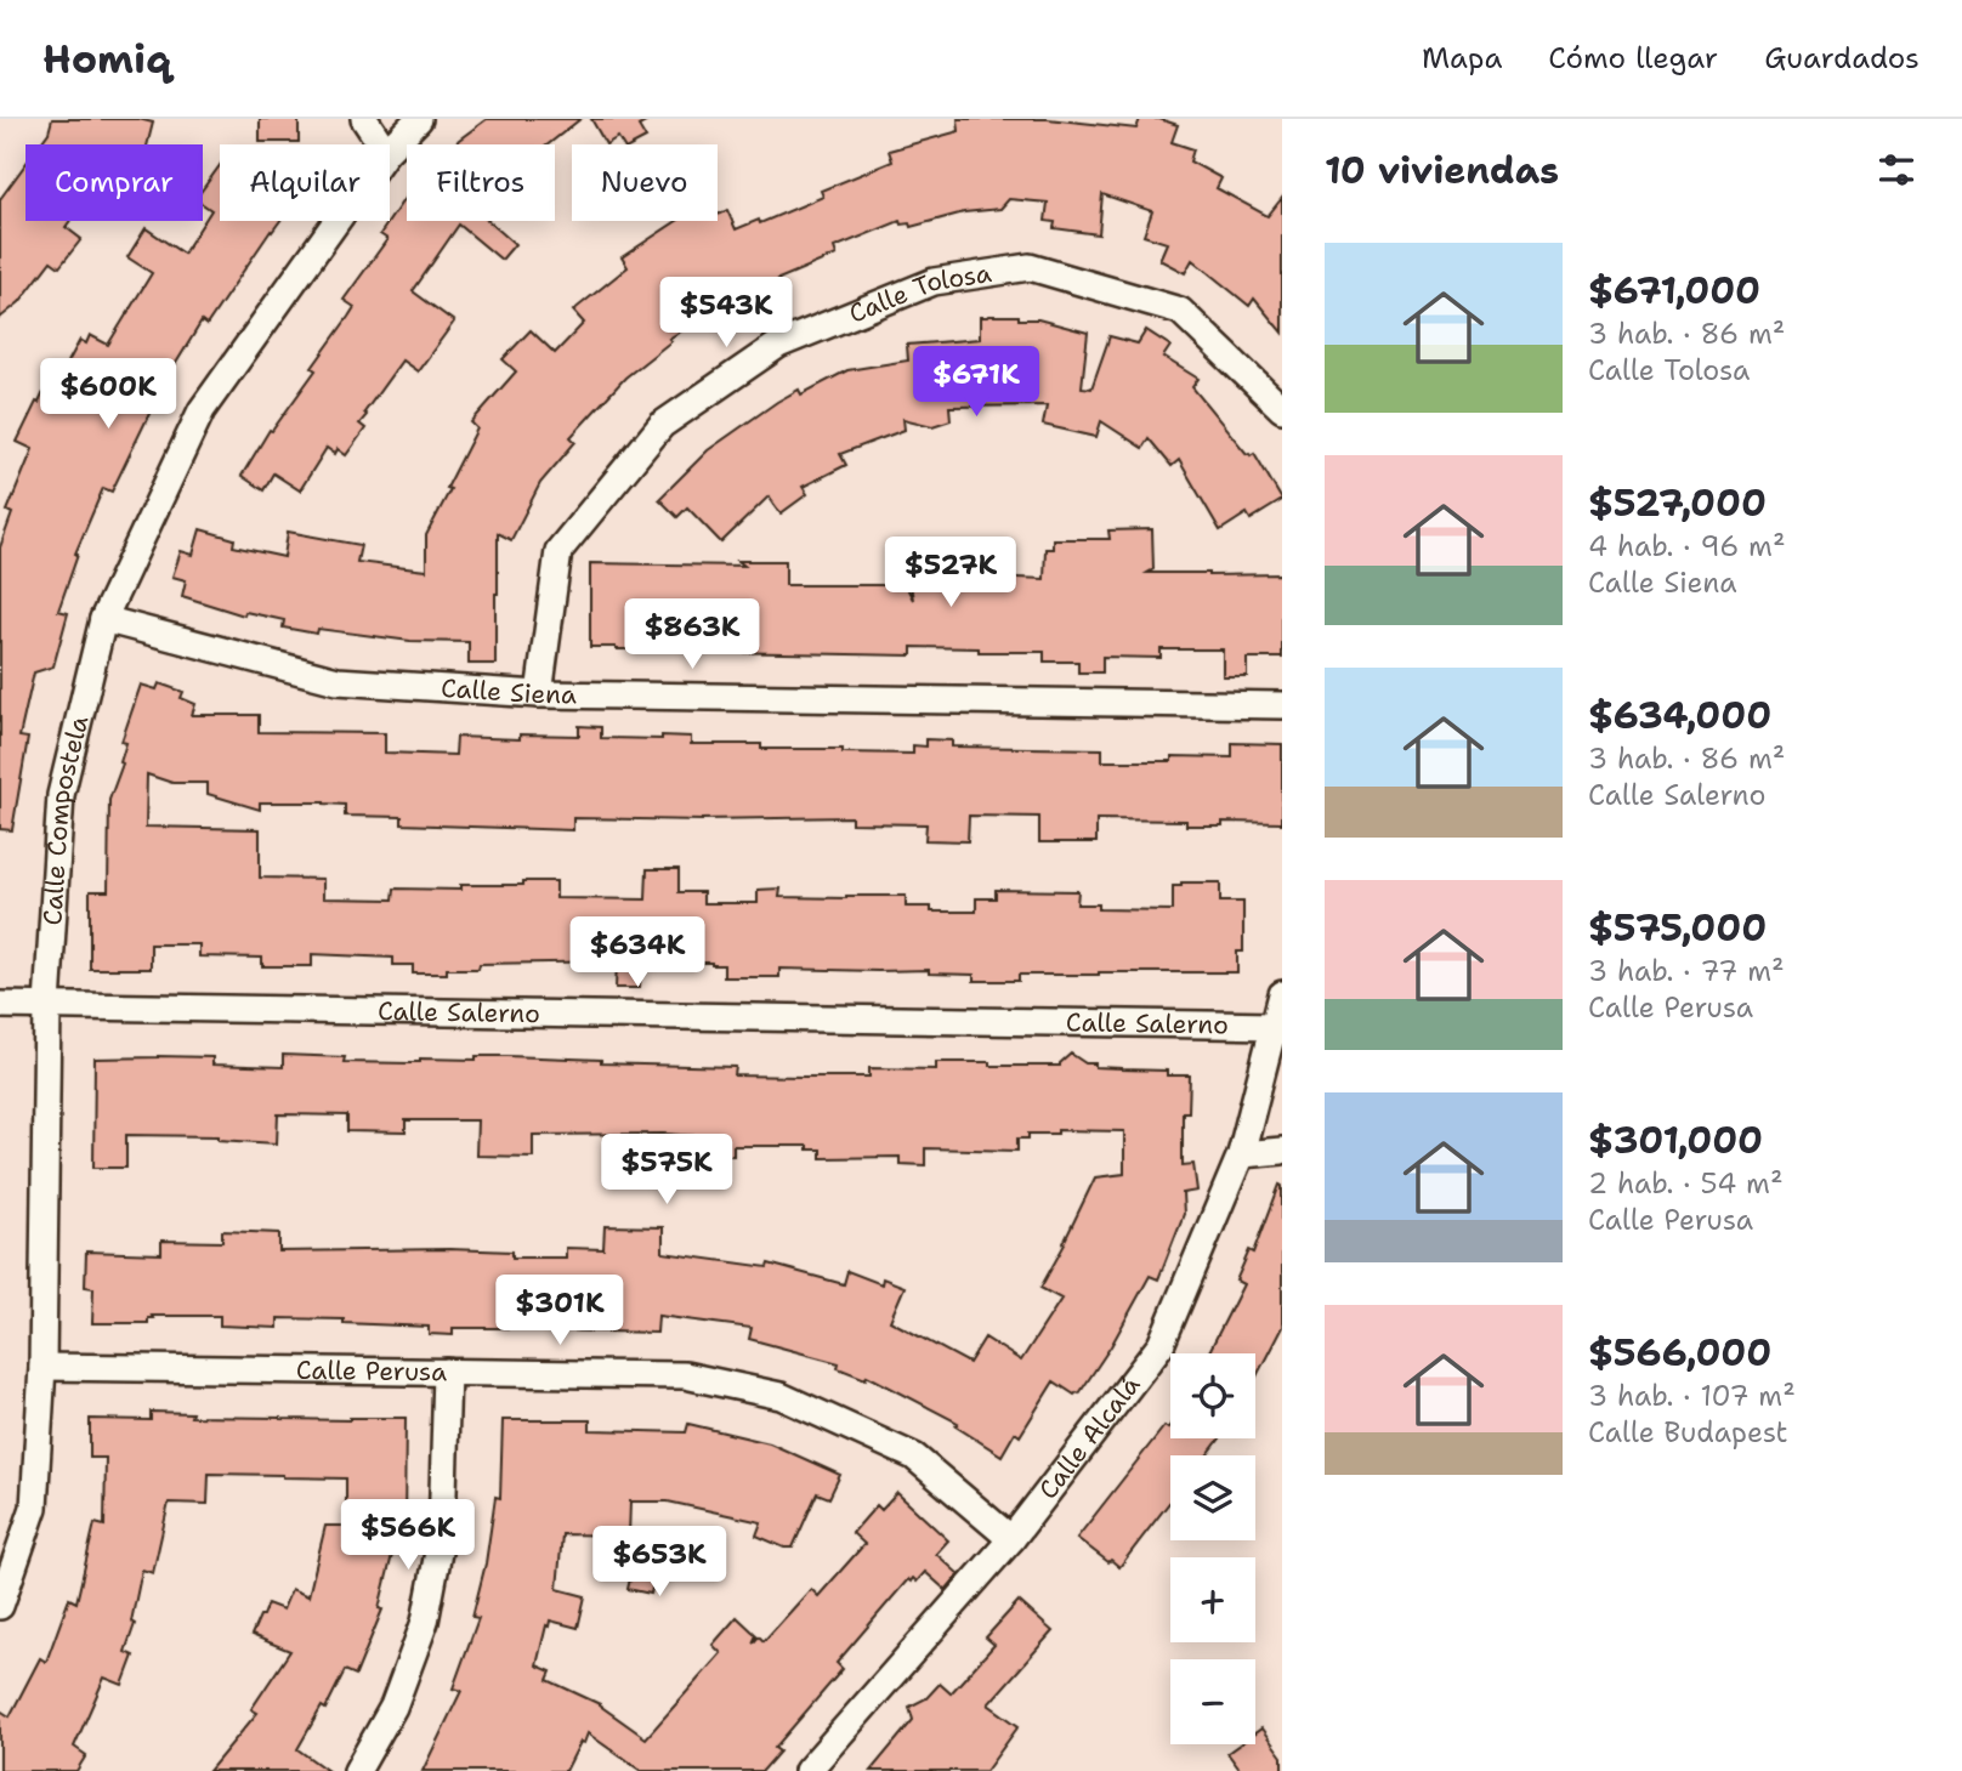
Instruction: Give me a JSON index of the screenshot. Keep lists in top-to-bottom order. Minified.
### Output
{"streets":{"street":["Calle Tolosa","Calle Siena","Calle Compostela","Calle Salerno","Calle Perusa","Calle Alcalá"]},"crossings":[["Calle Tolosa","Calle Siena"],["Calle Siena","Calle Compostela"],["Calle Compostela","Calle Salerno"],["Calle Compostela","Calle Perusa"],["Calle Salerno","Calle Alcalá"],["Calle Perusa","Calle Alcalá"]],"page":{"header":"Homiq","nav":["Mapa","Cómo llegar","Guardados"],"heading":"10 viviendas","chip":["Comprar","Alquilar","Filtros","Nuevo"],"list":[{"name":"$671,000","note":"3 hab. · 86 m² · Calle Tolosa"},{"name":"$527,000","note":"4 hab. · 96 m² · Calle Siena"},{"name":"$634,000","note":"3 hab. · 86 m² · Calle Salerno"},{"name":"$575,000","note":"3 hab. · 77 m² · Calle Perusa"},{"name":"$301,000","note":"2 hab. · 54 m² · Calle Perusa"},{"name":"$566,000","note":"3 hab. · 107 m² · Calle Budapest"}],"price":["$543K","$671K","$600K","$527K","$863K","$634K","$575K","$301K","$566K","$653K"],"map_buttons":["+","−"]}}
